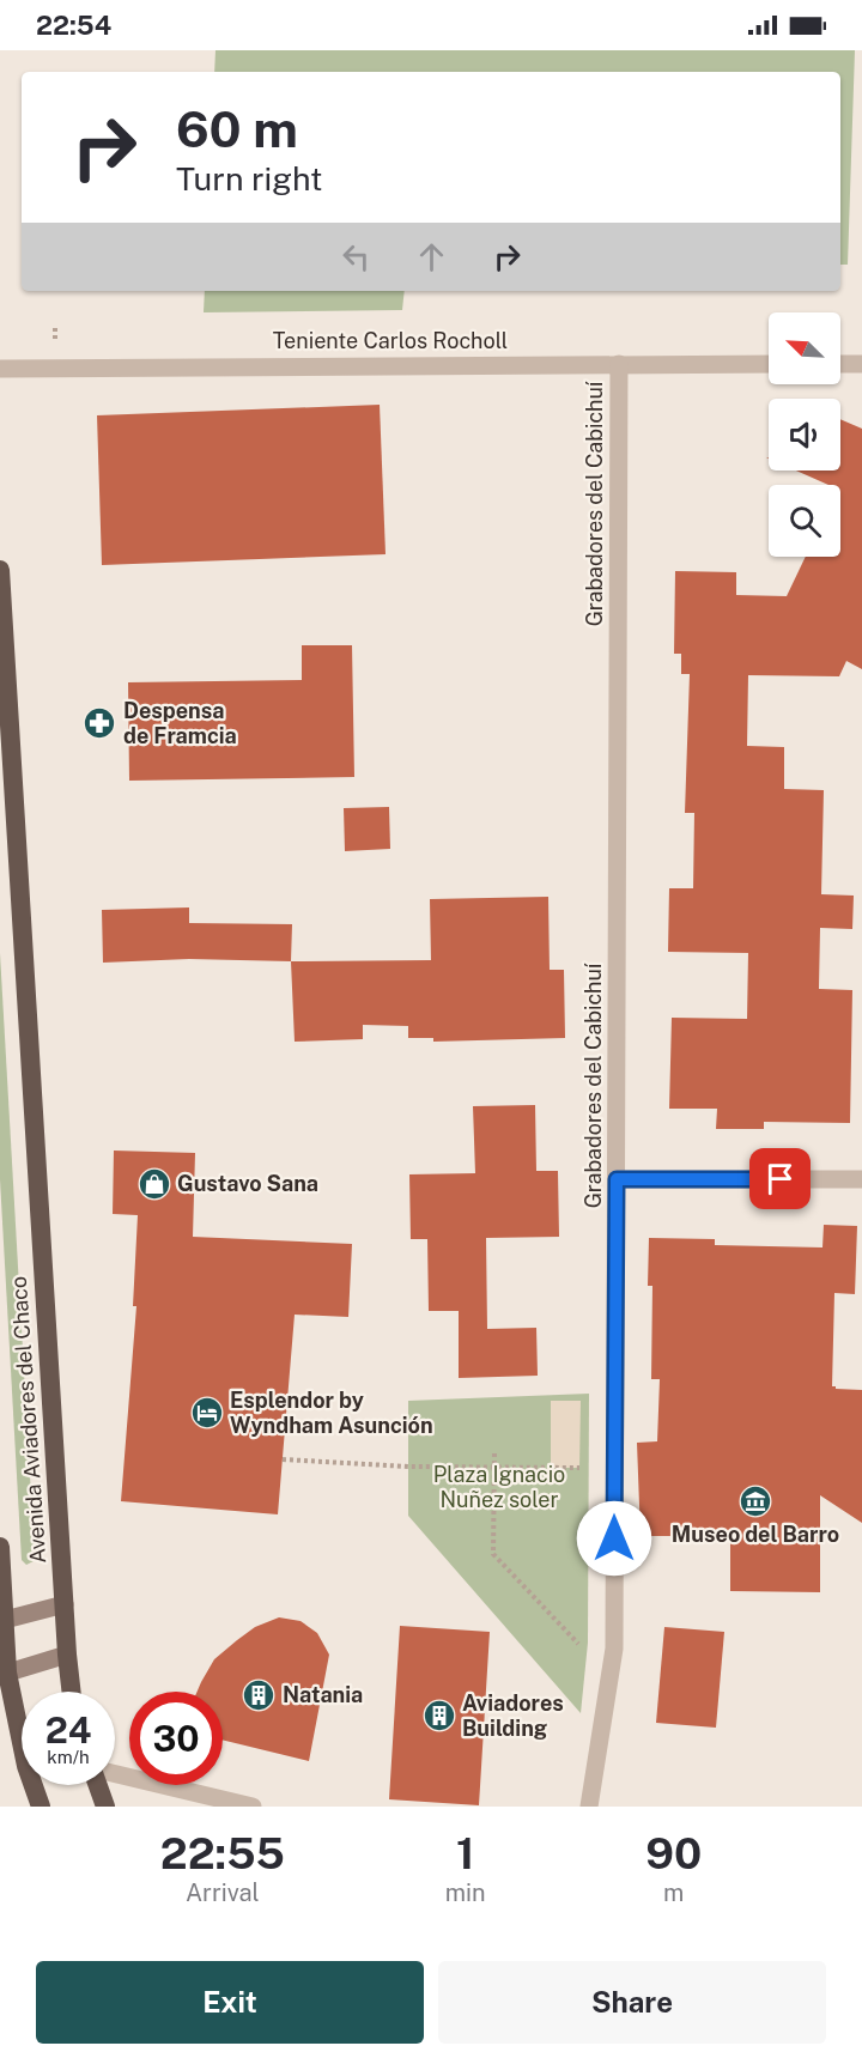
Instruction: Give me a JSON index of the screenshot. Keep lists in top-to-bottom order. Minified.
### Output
{"streets":{"highway":["Avenida Aviadores del Chaco"],"street":["Teniente Carlos Rocholl","Grabadores del Cabichuí"]},"crossings":[["Teniente Carlos Rocholl","Grabadores del Cabichuí"]],"parks":["Plaza Ignacio Nuñez soler"],"places":{"pharmacy":["Despensa de Framcia"],"shop":["Gustavo Sana"],"hotel":["Esplendor by Wyndham Asunción"],"museum":["Museo del Barro"],"building":["Natania","Aviadores Building"]},"north":"top left","page":{"status":"22:54","turn":["60 m","Turn right"],"speed":"24 km/h","limit":"30","eta":["22:55","Arrival","1","min","90","m"],"buttons":["Exit","Share"]}}
